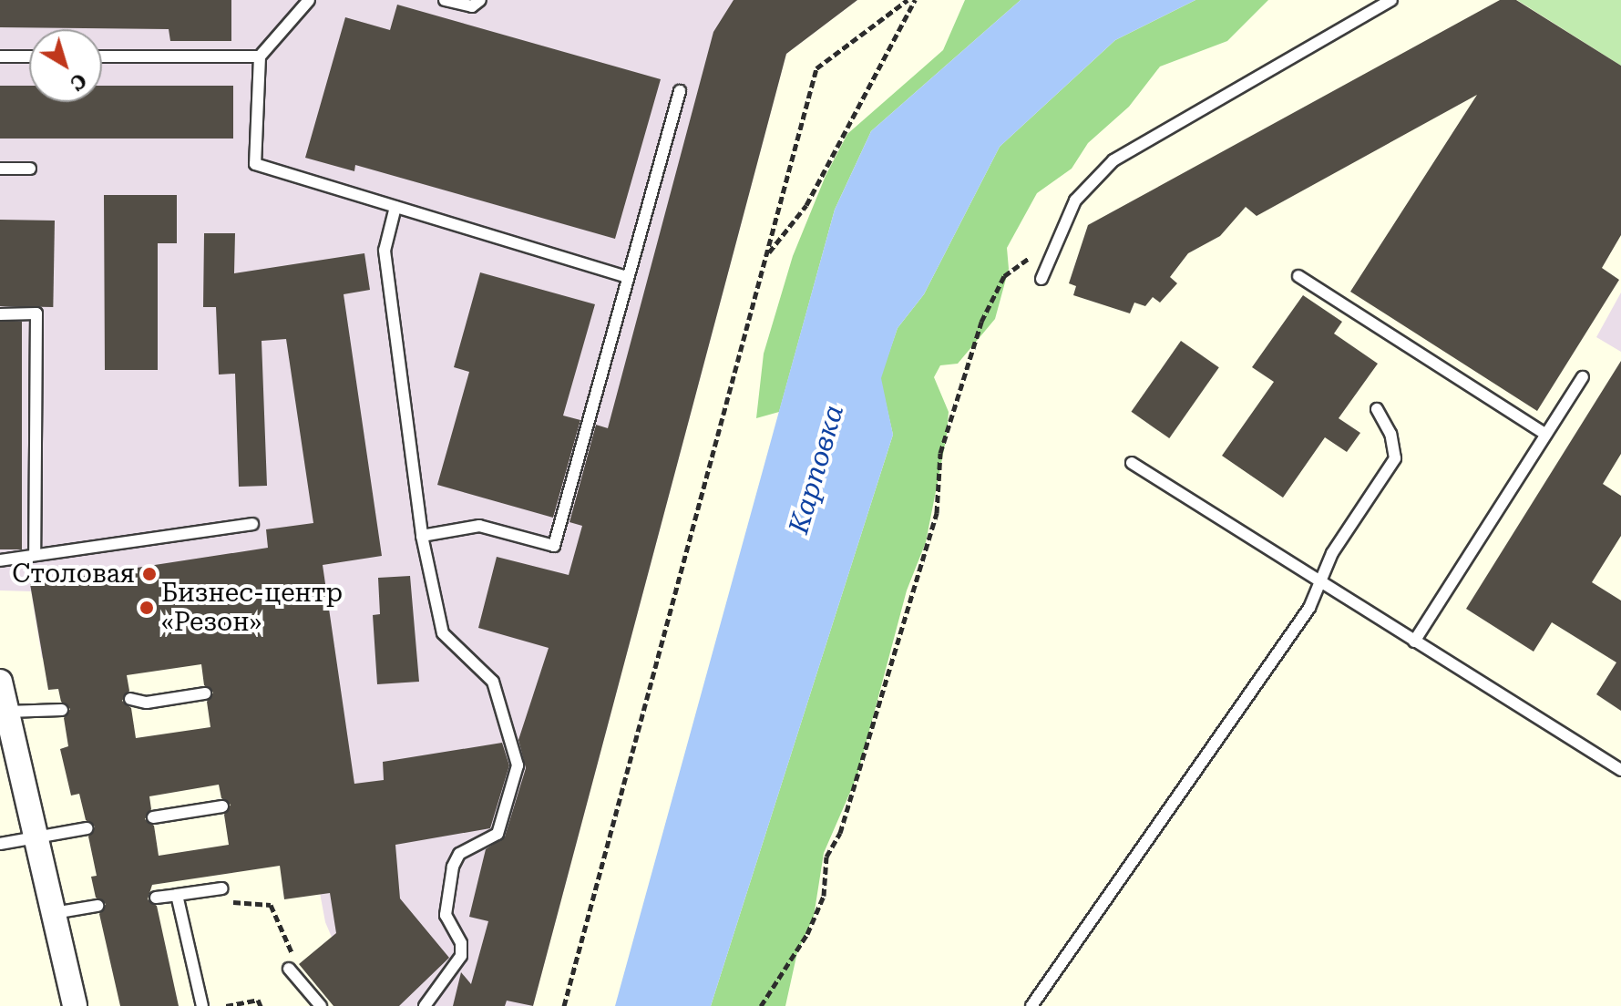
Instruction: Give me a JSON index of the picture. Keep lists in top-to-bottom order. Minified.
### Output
{"water":["Карповка"],"places":["Столовая","Бизнес-центр «Резон»"],"north":"bottom right"}
